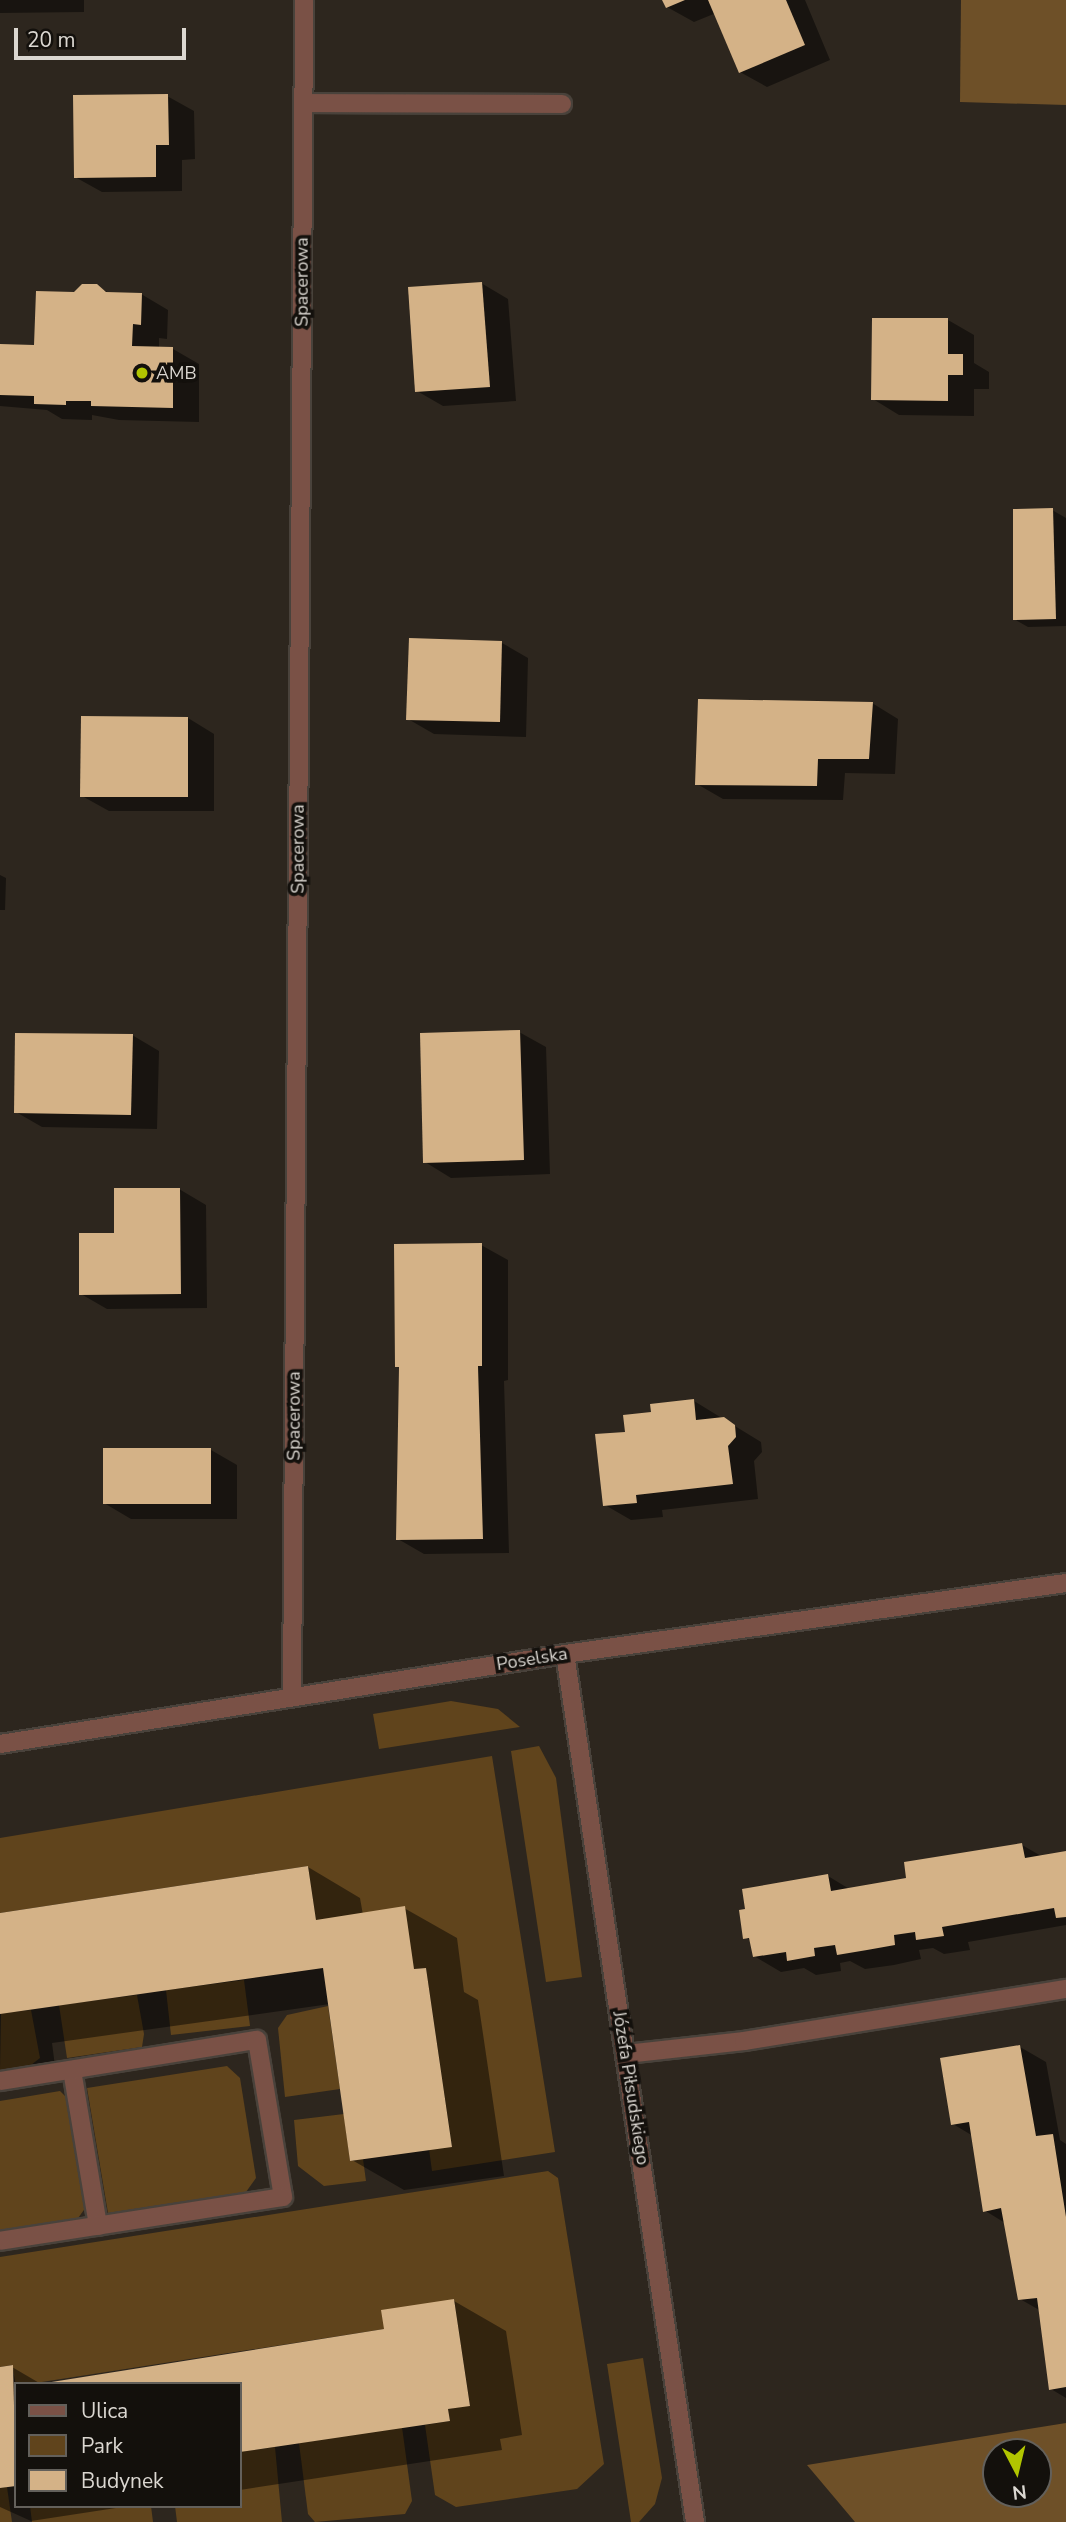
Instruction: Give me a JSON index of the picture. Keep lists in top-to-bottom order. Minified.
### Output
{"streets":{"street":["Spacerowa","Poselska","Józefa Piłsudskiego"]},"crossings":[["Spacerowa","Poselska"],["Poselska","Józefa Piłsudskiego"]],"places":["AMB"],"legend":["Ulica","Park","Budynek"],"scale_bar":"20 m","north":"bottom"}
